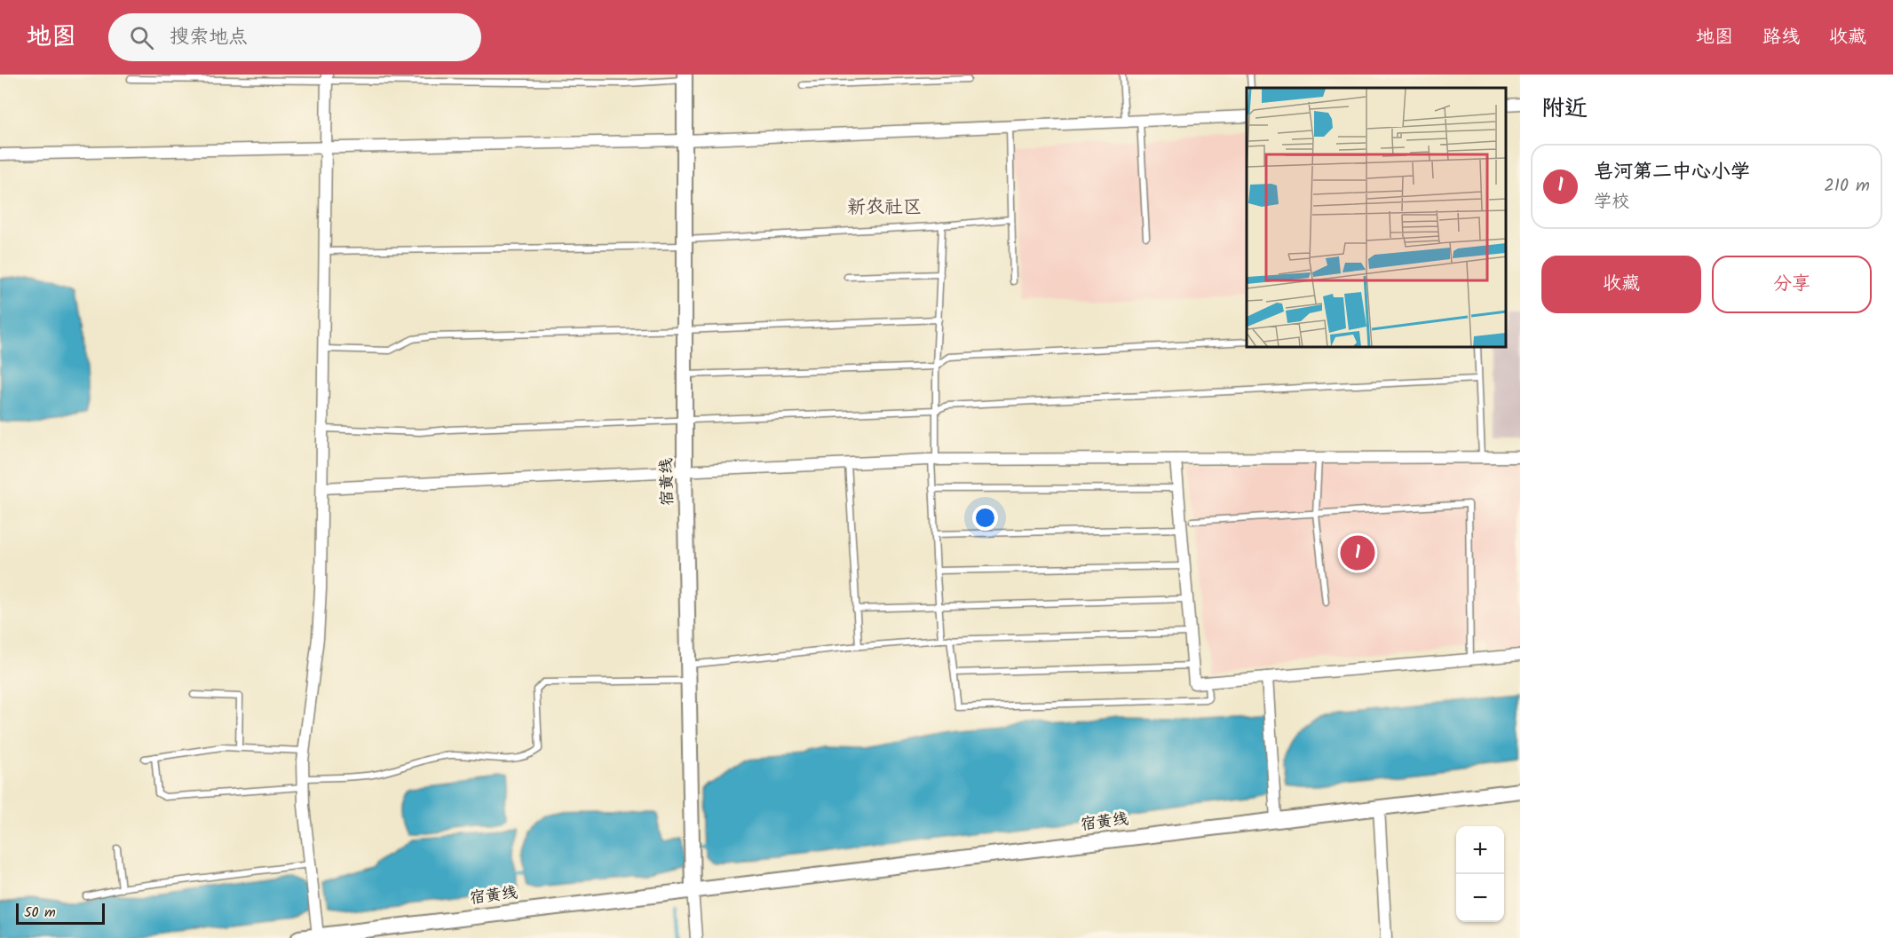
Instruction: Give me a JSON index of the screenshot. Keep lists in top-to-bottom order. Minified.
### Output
{"streets":{"main road":["宿黄线"]},"districts":["新农社区"],"scale_bar":"50 m","page":{"header":"地图","search":"搜索地点","nav":["地图","路线","收藏"],"heading":"附近","list":[{"mark":"1","name":"皂河第二中心小学","note":"学校","value":"210 m"}],"buttons":["收藏","分享"],"pins":"1","map_buttons":["+","−"],"scale":"50 m"}}
